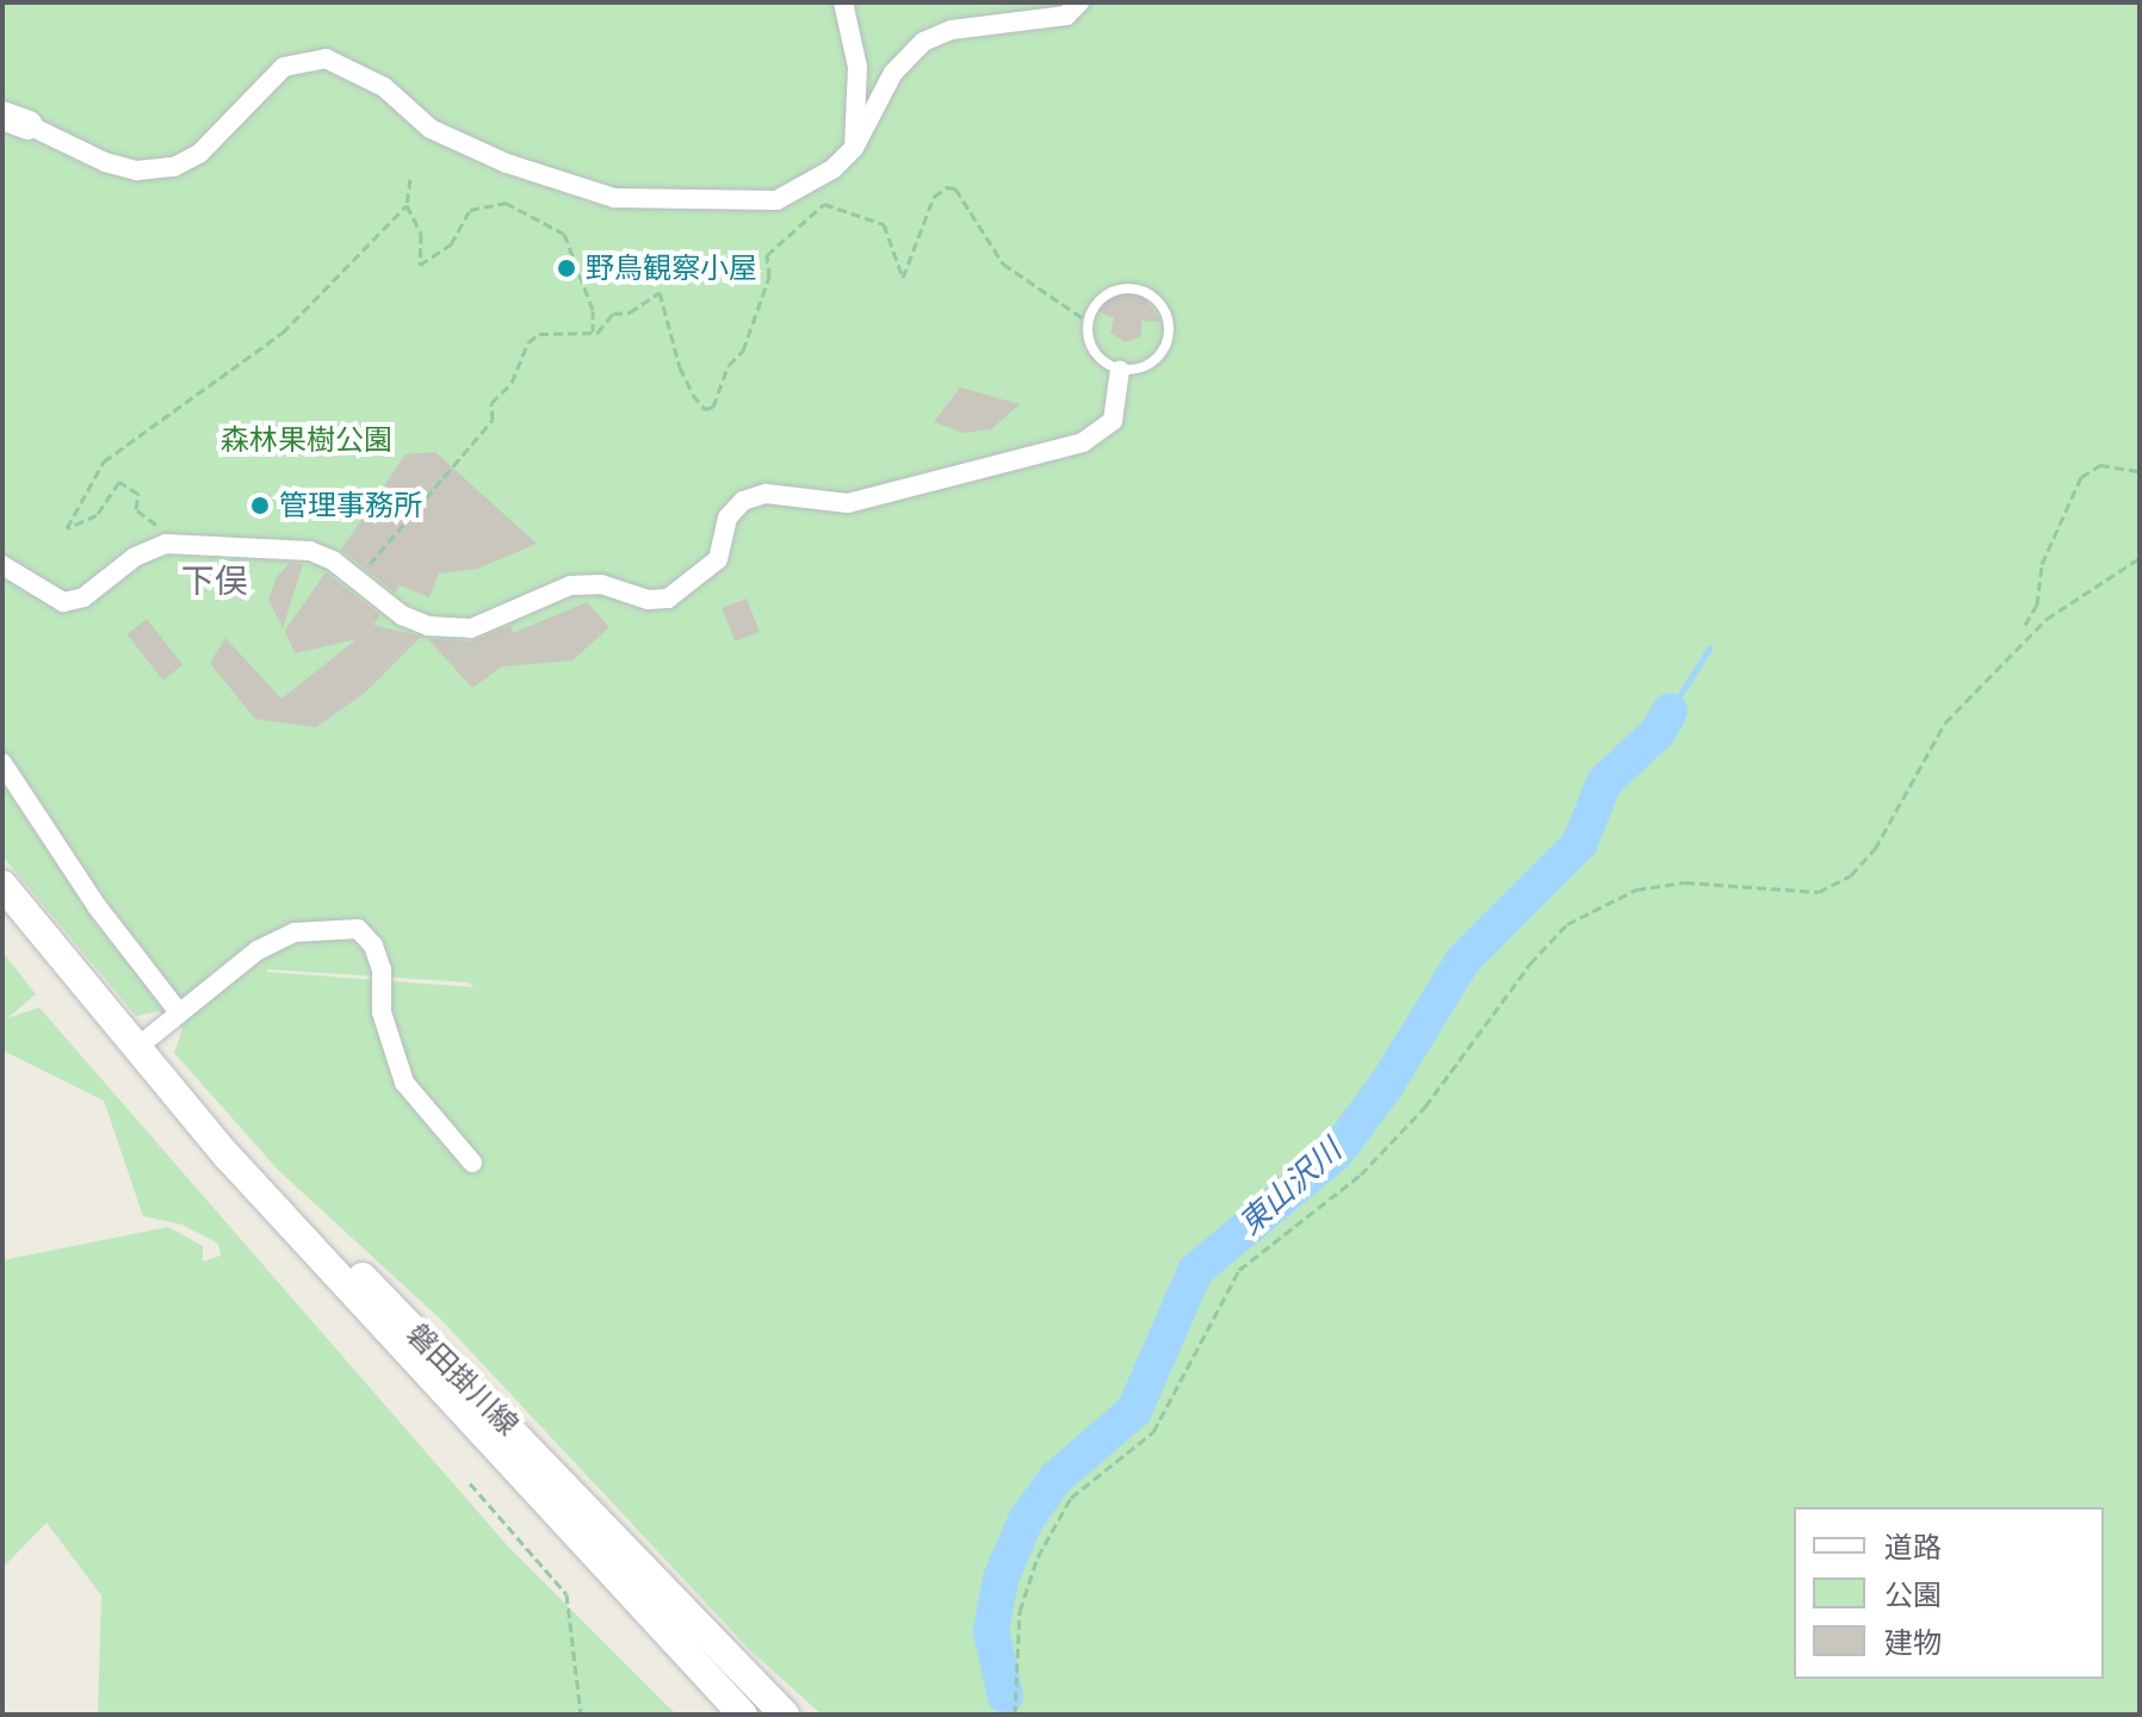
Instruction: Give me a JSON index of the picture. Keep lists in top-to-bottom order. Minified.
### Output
{"streets":{"main road":["磐田掛川線"]},"districts":["下俣"],"water":["東山沢川"],"parks":["森林果樹公園"],"places":["野鳥観察小屋","管理事務所"],"legend":["道路","公園","建物"]}
